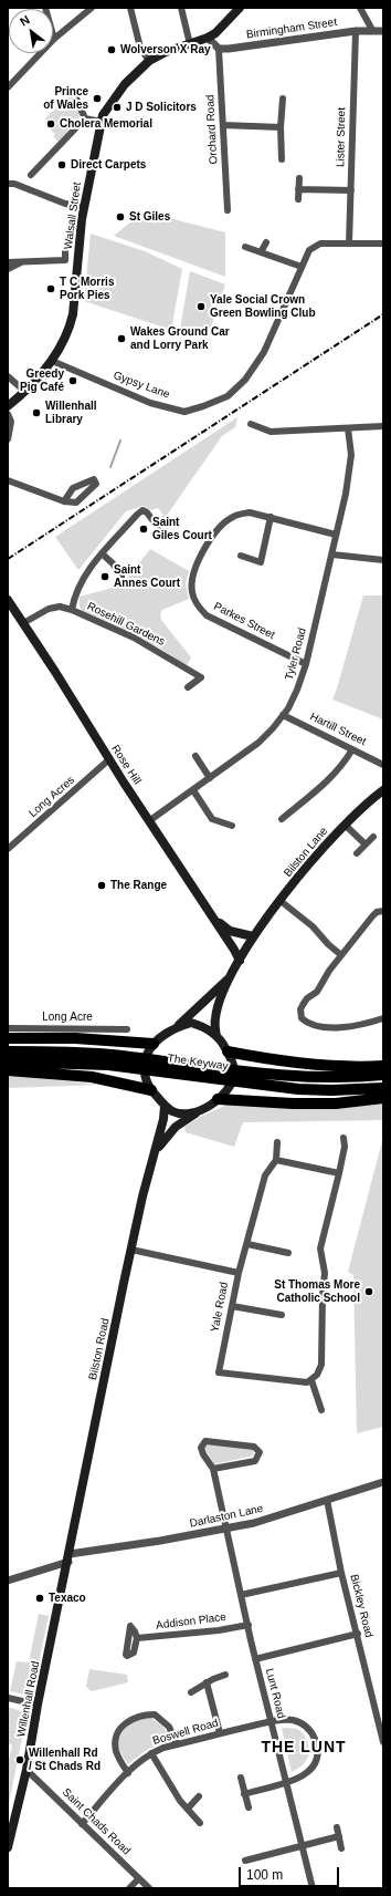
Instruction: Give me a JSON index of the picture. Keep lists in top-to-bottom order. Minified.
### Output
{"streets":{"highway":["The Keyway"],"main road":["Walsall Street","Rose Hill","Bilston Lane","Bilston Road","Willenhall Road"],"street":["Birmingham Street","Orchard Road","Lister Street","Gypsy Lane","Parkes Street","Rosehill Gardens","Tyler Road","Hartill Street","Long Acres","Long Acre","Yale Road","Darlaston Lane","Bickley Road","Addison Place","Lunt Road","Boswell Road","Saint Chads Road"]},"crossings":[["Birmingham Street","Orchard Road"],["Birmingham Street","Lister Street"],["Walsall Street","Gypsy Lane"],["Parkes Street","Tyler Road"],["Rosehill Gardens","Rose Hill"],["Tyler Road","Hartill Street"],["Tyler Road","Rose Hill"],["Rose Hill","Long Acres"],["Rose Hill","Bilston Lane"],["Bilston Road","Darlaston Lane"],["Bilston Road","Willenhall Road"],["Darlaston Lane","Bickley Road"],["Darlaston Lane","Lunt Road"],["Darlaston Lane","Willenhall Road"],["Addison Place","Lunt Road"],["Lunt Road","Boswell Road"],["Willenhall Road","Saint Chads Road"],["Boswell Road","Saint Chads Road"]],"districts":["THE LUNT"],"places":["Wolverson X Ray","Prince of Wales","J D Solicitors","Cholera Memorial","Direct Carpets","St Giles","T C Morris Pork Pies","Yale Social Crown Green Bowling Club","Wakes Ground Car and Lorry Park","Greedy Pig Café","Willenhall Library","Saint Giles Court","Saint Annes Court","The Range","St Thomas More Catholic School","Texaco","Willenhall Rd / St Chads Rd"],"scale_bar":"100 m","north":"top left"}
